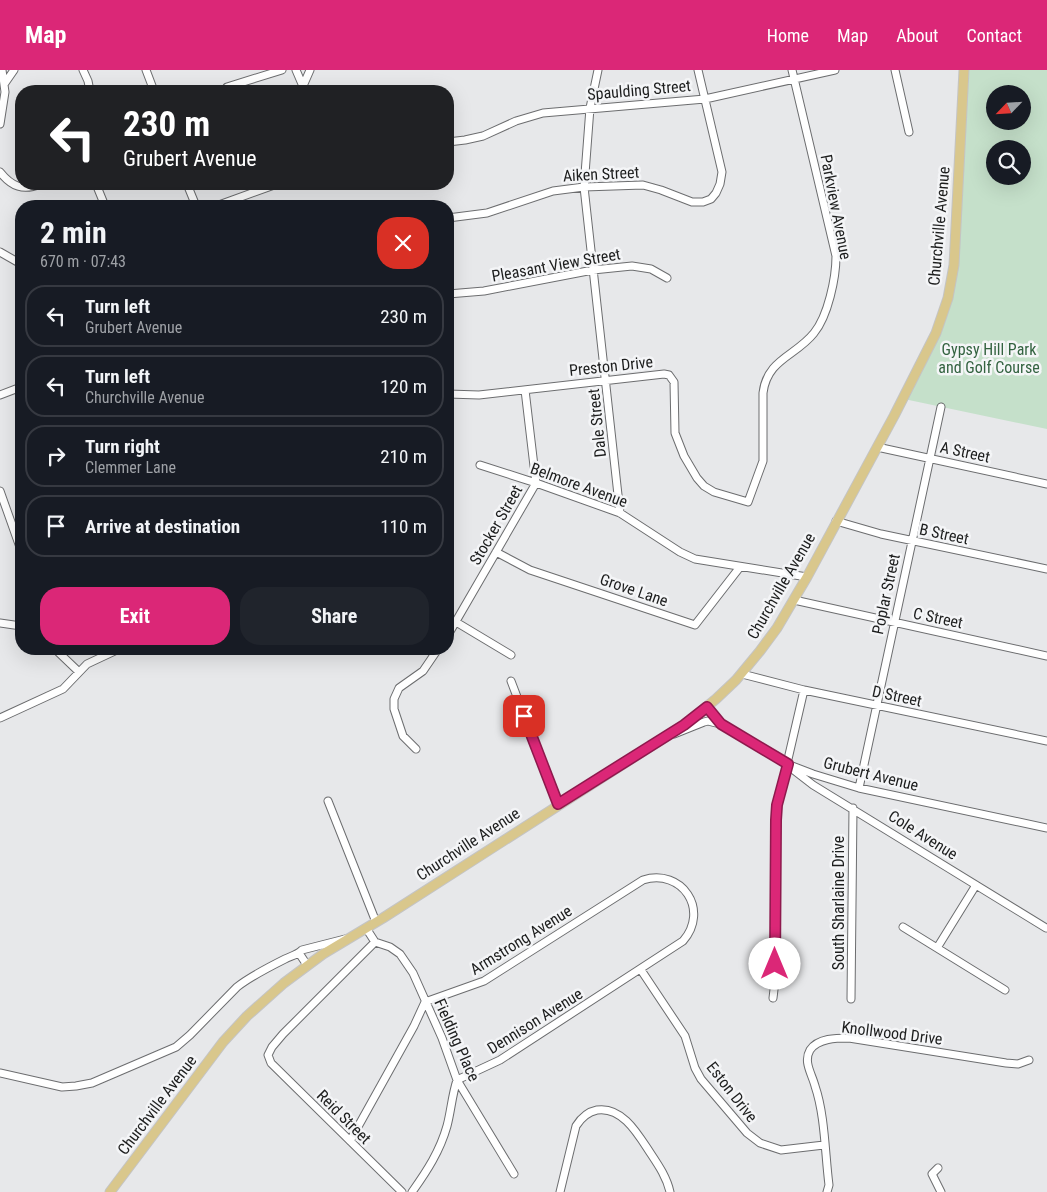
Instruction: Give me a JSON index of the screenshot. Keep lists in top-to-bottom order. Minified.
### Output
{"streets":{"main road":["Churchville Avenue"],"street":["Spaulding Street","Aiken Street","Parkview Avenue","Pleasant View Street","Preston Drive","Dale Street","A Street","Belmore Avenue","Stocker Street","B Street","Grove Lane","Poplar Street","C Street","D Street","Grubert Avenue","Cole Avenue","South Sharlaine Drive","Armstrong Avenue","Dennison Avenue","Knollwood Drive","Fielding Place","Eston Drive","Reid Street"]},"crossings":[["Spaulding Street","Aiken Street"],["Spaulding Street","Parkview Avenue"],["Spaulding Street","Dale Street"],["Aiken Street","Dale Street"],["Parkview Avenue","Preston Drive"],["Churchville Avenue","A Street"],["Churchville Avenue","Belmore Avenue"],["Churchville Avenue","B Street"],["Churchville Avenue","C Street"],["Churchville Avenue","D Street"],["Churchville Avenue","Grubert Avenue"],["Pleasant View Street","Dale Street"],["Preston Drive","Dale Street"],["Preston Drive","Stocker Street"],["Dale Street","Belmore Avenue"],["A Street","Poplar Street"],["Belmore Avenue","Stocker Street"],["Belmore Avenue","Grove Lane"],["Stocker Street","Grove Lane"],["B Street","Poplar Street"],["Poplar Street","C Street"],["Poplar Street","D Street"],["Poplar Street","Grubert Avenue"],["Grubert Avenue","Cole Avenue"],["Cole Avenue","South Sharlaine Drive"],["Armstrong Avenue","Dennison Avenue"],["Armstrong Avenue","Fielding Place"],["Dennison Avenue","Fielding Place"],["Dennison Avenue","Eston Drive"],["Knollwood Drive","Eston Drive"],["Fielding Place","Reid Street"]],"parks":["Gypsy Hill Park and Golf Course"],"north":"bottom left","page":{"header":"Map","nav":["Home","Map","About","Contact"],"turn":["230 m","Grubert Avenue"],"heading":["2 min","670 m · 07:43"],"list":[{"name":"Turn left","note":"Grubert Avenue","value":"230 m"},{"name":"Turn left","note":"Churchville Avenue","value":"120 m"},{"name":"Turn right","note":"Clemmer Lane","value":"210 m"},{"name":"Arrive at destination","value":"110 m"}],"buttons":["Exit","Share"]}}
